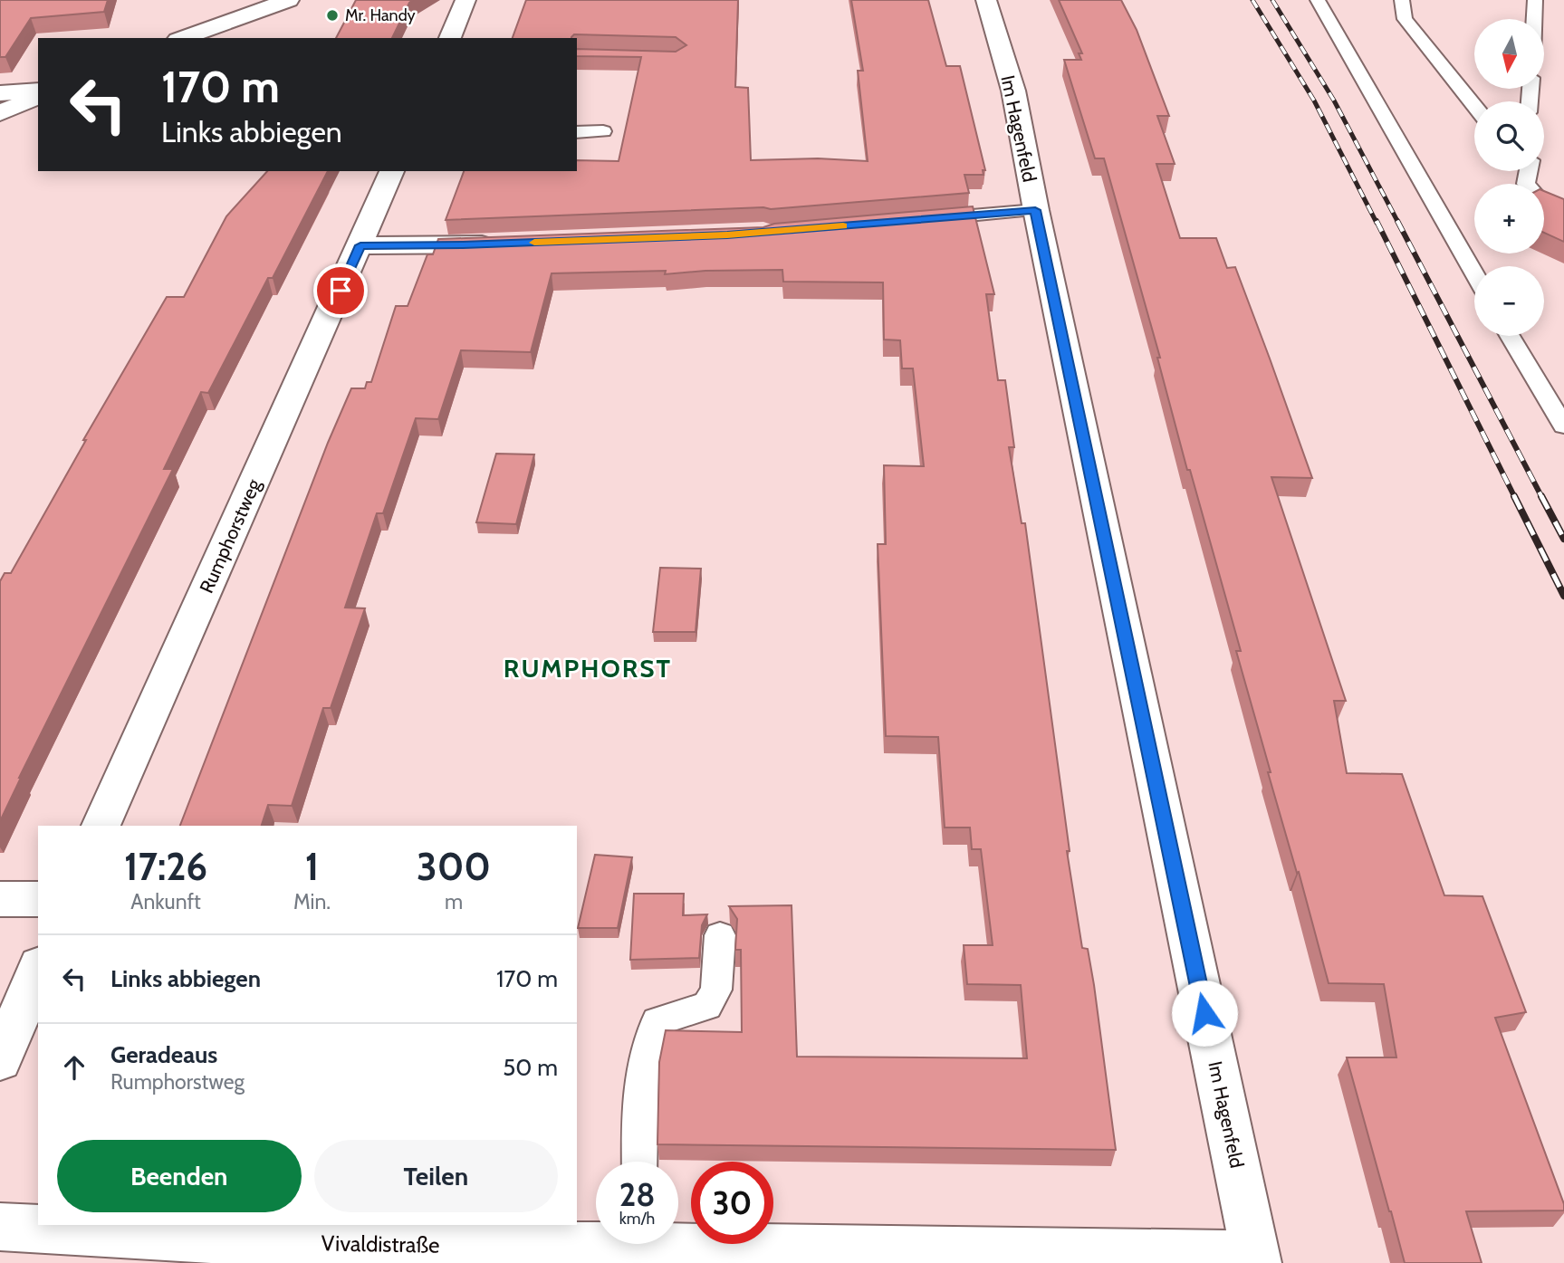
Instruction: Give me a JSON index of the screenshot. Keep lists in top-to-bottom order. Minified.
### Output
{"streets":{"street":["Im Hagenfeld","Rumphorstweg","Vivaldistraße"]},"crossings":[["Im Hagenfeld","Vivaldistraße"]],"districts":["RUMPHORST"],"places":["Mr. Handy"],"north":"bottom","page":{"map_buttons":["+","−"],"turn":["170 m","Links abbiegen"],"eta":["17:26","Ankunft","1","Min.","300","m"],"list":[{"name":"Links abbiegen","value":"170 m"},{"name":"Geradeaus","note":"Rumphorstweg","value":"50 m"}],"buttons":["Beenden","Teilen"],"speed":"28 km/h","limit":"30"}}
